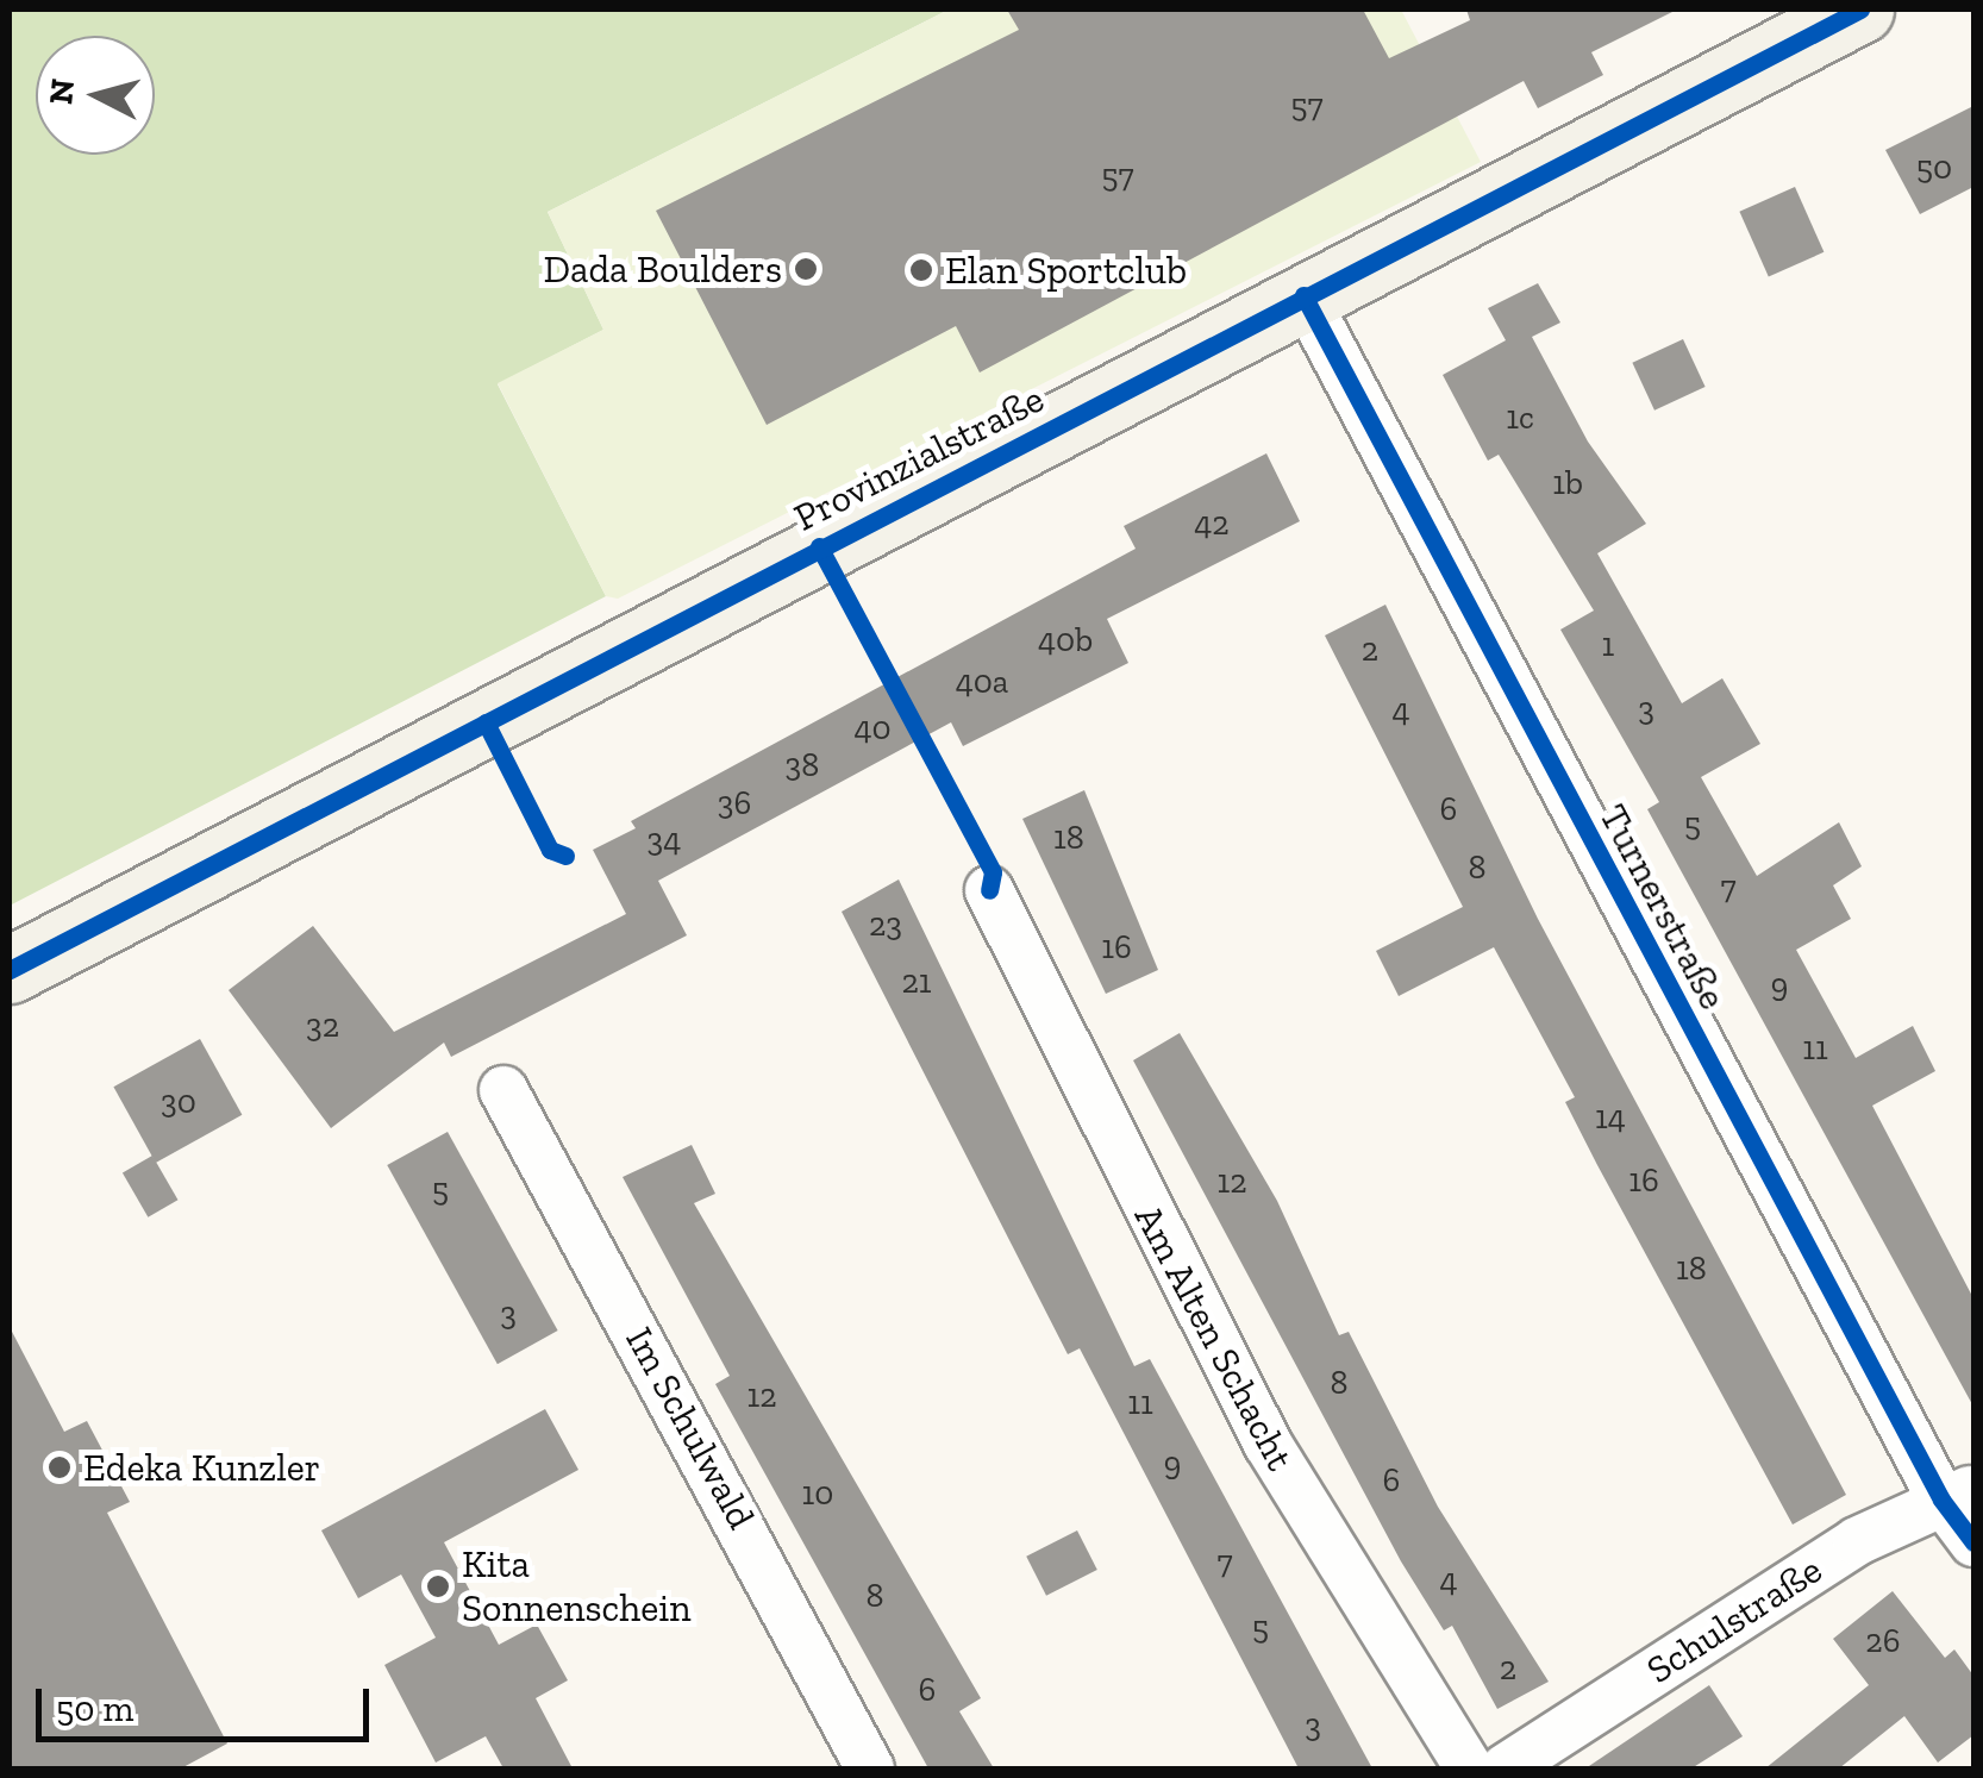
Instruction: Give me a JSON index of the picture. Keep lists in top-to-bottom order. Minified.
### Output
{"streets":{"street":["Provinzialstraße","Turnerstraße","Am Alten Schacht","Im Schulwald","Schulstraße"]},"crossings":[["Provinzialstraße","Turnerstraße"],["Turnerstraße","Schulstraße"]],"places":["Dada Boulders","Elan Sportclub","Edeka Kunzler","Kita Sonnenschein"],"house_numbers":["57","50","57","1c","1b","42","40b","1","2","40a","3","4","40","38","36","6","5","18","34","8","7","23","16","21","9","32","11","30","14","16","12","5","18","3","8","12","11","9","6","10","7","4","8","5","26","2","6","3"],"scale_bar":"50 m","north":"left"}
